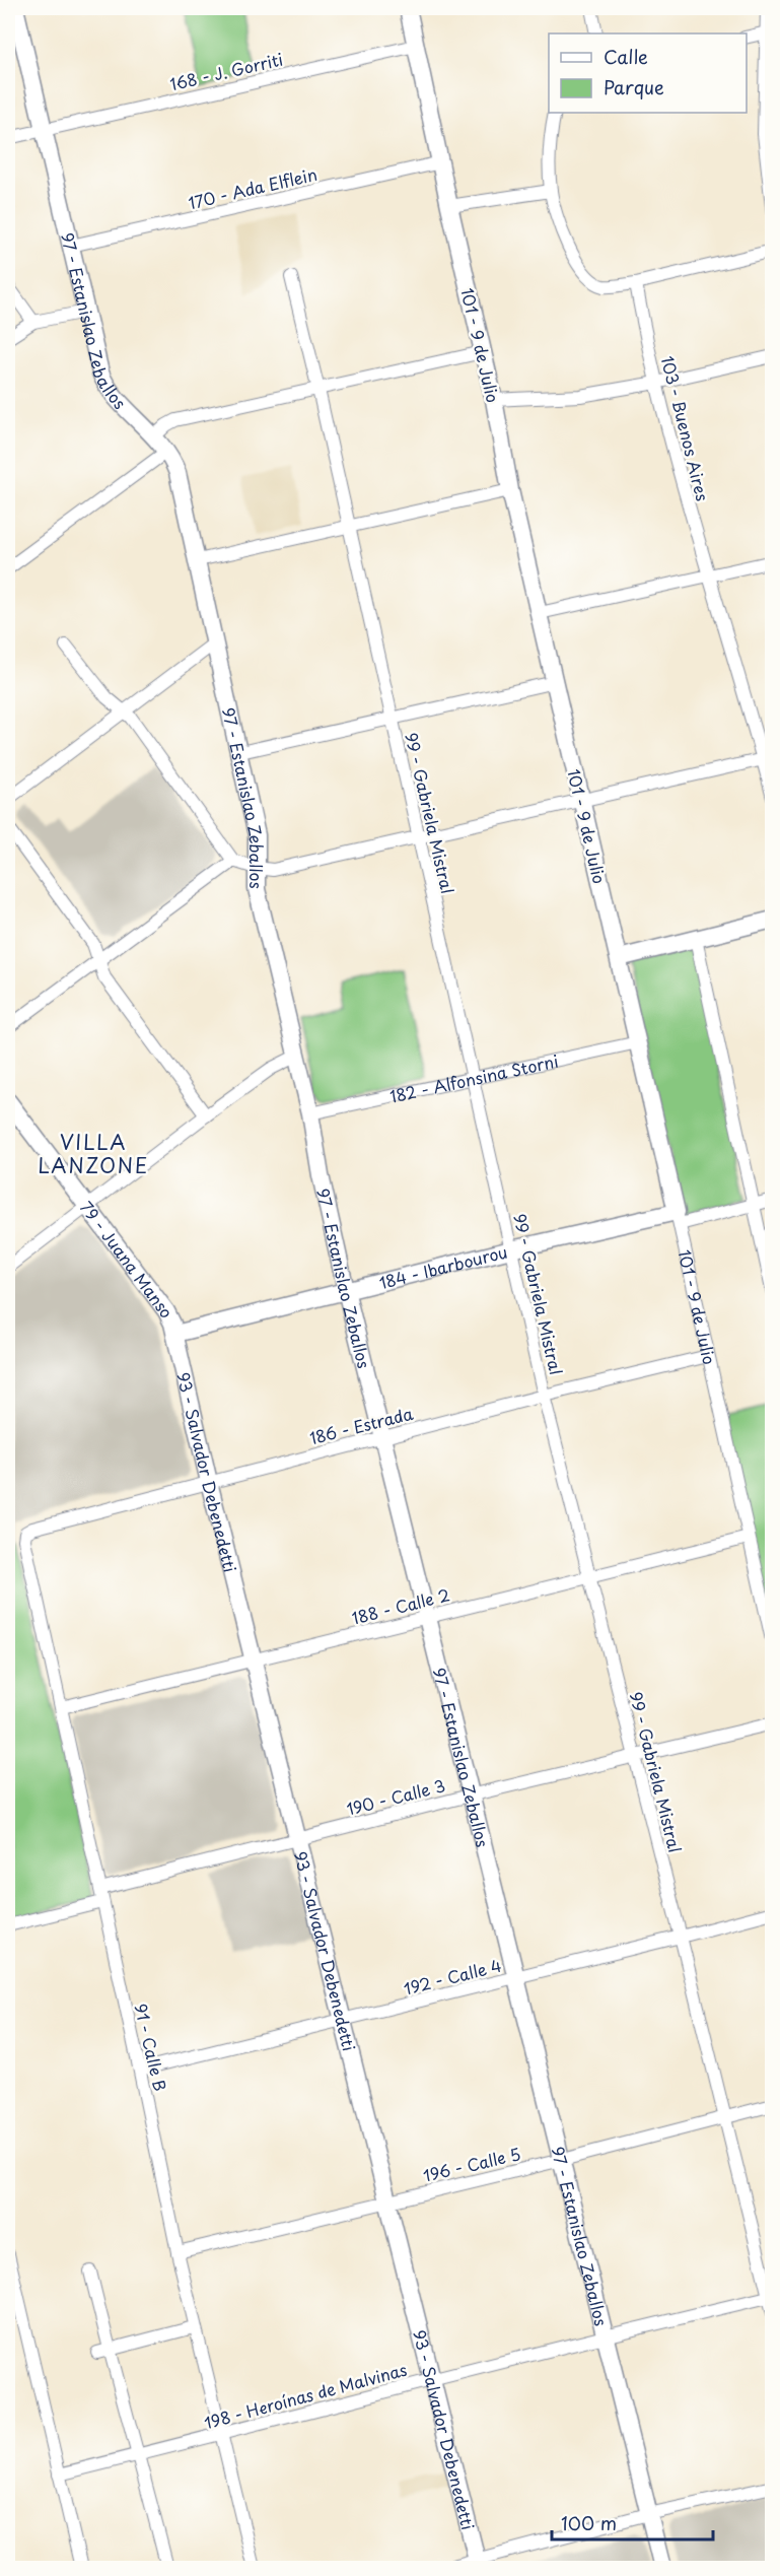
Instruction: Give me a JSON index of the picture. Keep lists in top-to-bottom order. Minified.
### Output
{"streets":{"street":["168 - J. Gorriti","170 - Ada Elflein","97 - Estanislao Zeballos","101 - 9 de Julio","103 - Buenos Aires","99 - Gabriela Mistral","182 - Alfonsina Storni","79 - Juana Manso","184 - Ibarbourou","186 - Estrada","93 - Salvador Debenedetti","188 - Calle 2","190 - Calle 3","192 - Calle 4","91 - Calle B","196 - Calle 5","198 - Heroínas de Malvinas"]},"crossings":[["168 - J. Gorriti","97 - Estanislao Zeballos"],["168 - J. Gorriti","101 - 9 de Julio"],["170 - Ada Elflein","97 - Estanislao Zeballos"],["170 - Ada Elflein","101 - 9 de Julio"],["97 - Estanislao Zeballos","182 - Alfonsina Storni"],["97 - Estanislao Zeballos","184 - Ibarbourou"],["97 - Estanislao Zeballos","186 - Estrada"],["97 - Estanislao Zeballos","188 - Calle 2"],["97 - Estanislao Zeballos","190 - Calle 3"],["97 - Estanislao Zeballos","192 - Calle 4"],["97 - Estanislao Zeballos","196 - Calle 5"],["97 - Estanislao Zeballos","198 - Heroínas de Malvinas"],["101 - 9 de Julio","182 - Alfonsina Storni"],["101 - 9 de Julio","184 - Ibarbourou"],["101 - 9 de Julio","186 - Estrada"],["101 - 9 de Julio","188 - Calle 2"],["99 - Gabriela Mistral","182 - Alfonsina Storni"],["99 - Gabriela Mistral","184 - Ibarbourou"],["99 - Gabriela Mistral","186 - Estrada"],["99 - Gabriela Mistral","188 - Calle 2"],["99 - Gabriela Mistral","190 - Calle 3"],["99 - Gabriela Mistral","192 - Calle 4"],["99 - Gabriela Mistral","196 - Calle 5"],["99 - Gabriela Mistral","198 - Heroínas de Malvinas"],["79 - Juana Manso","184 - Ibarbourou"],["79 - Juana Manso","93 - Salvador Debenedetti"],["184 - Ibarbourou","93 - Salvador Debenedetti"],["186 - Estrada","93 - Salvador Debenedetti"],["186 - Estrada","91 - Calle B"],["93 - Salvador Debenedetti","188 - Calle 2"],["93 - Salvador Debenedetti","190 - Calle 3"],["93 - Salvador Debenedetti","192 - Calle 4"],["93 - Salvador Debenedetti","196 - Calle 5"],["93 - Salvador Debenedetti","198 - Heroínas de Malvinas"],["188 - Calle 2","91 - Calle B"],["190 - Calle 3","91 - Calle B"],["192 - Calle 4","91 - Calle B"],["91 - Calle B","196 - Calle 5"],["91 - Calle B","198 - Heroínas de Malvinas"]],"districts":["VILLA LANZONE"],"legend":["Calle","Parque"],"scale_bar":"100 m"}
